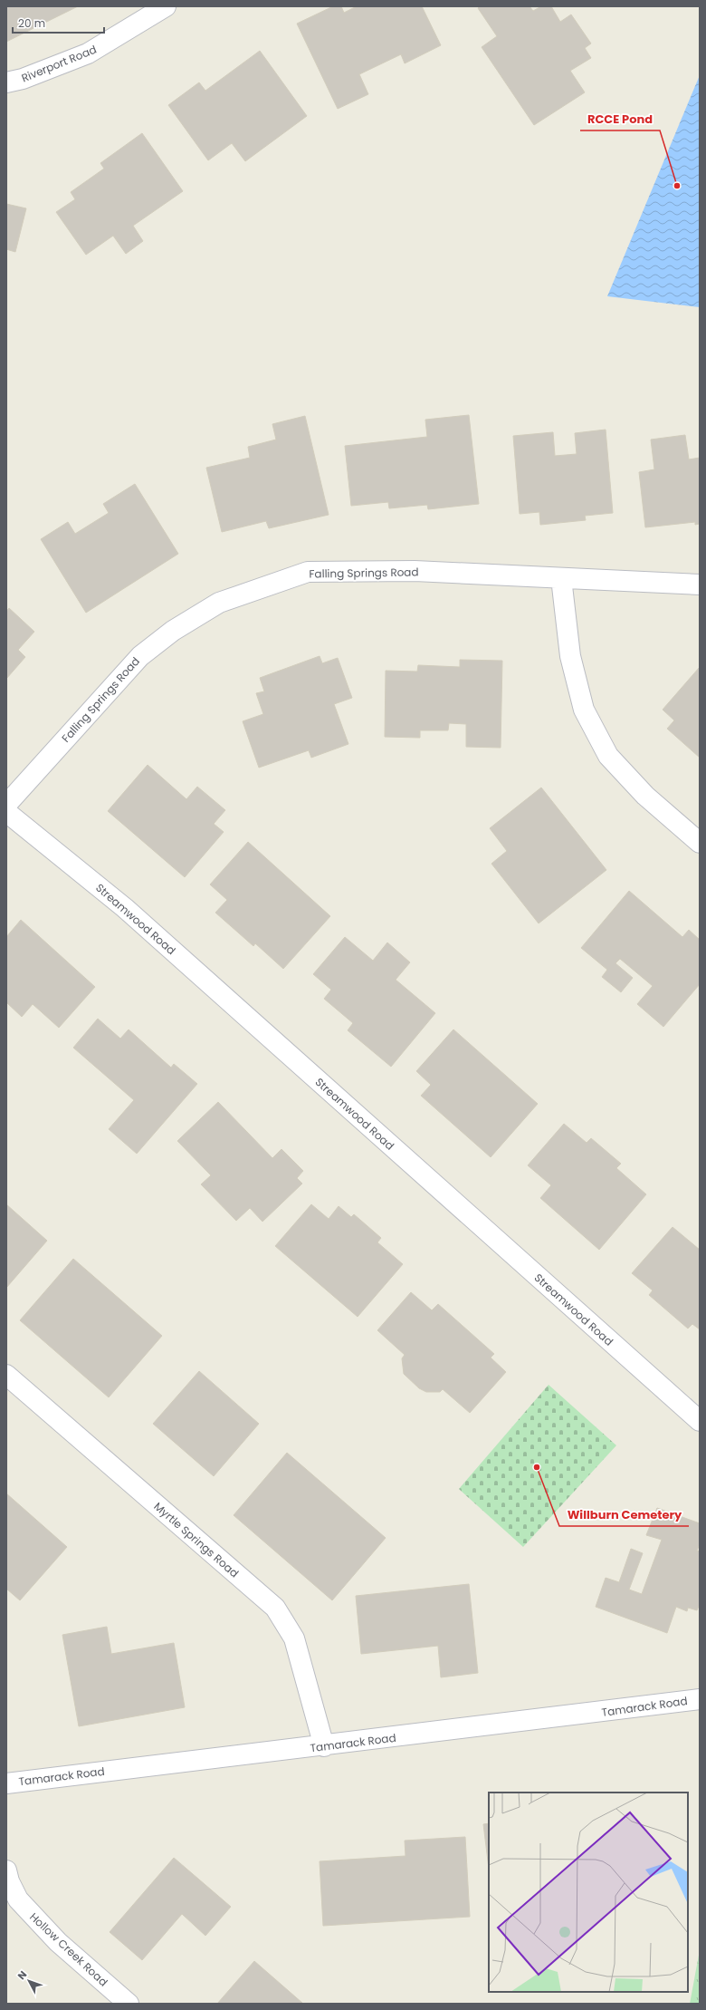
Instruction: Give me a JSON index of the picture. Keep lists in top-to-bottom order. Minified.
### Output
{"streets":{"street":["Riverport Road","Falling Springs Road","Streamwood Road","Myrtle Springs Road","Tamarack Road","Hollow Creek Road"]},"crossings":[["Myrtle Springs Road","Tamarack Road"]],"places":["RCCE Pond","Willburn Cemetery"],"scale_bar":"20 m","north":"top left"}
